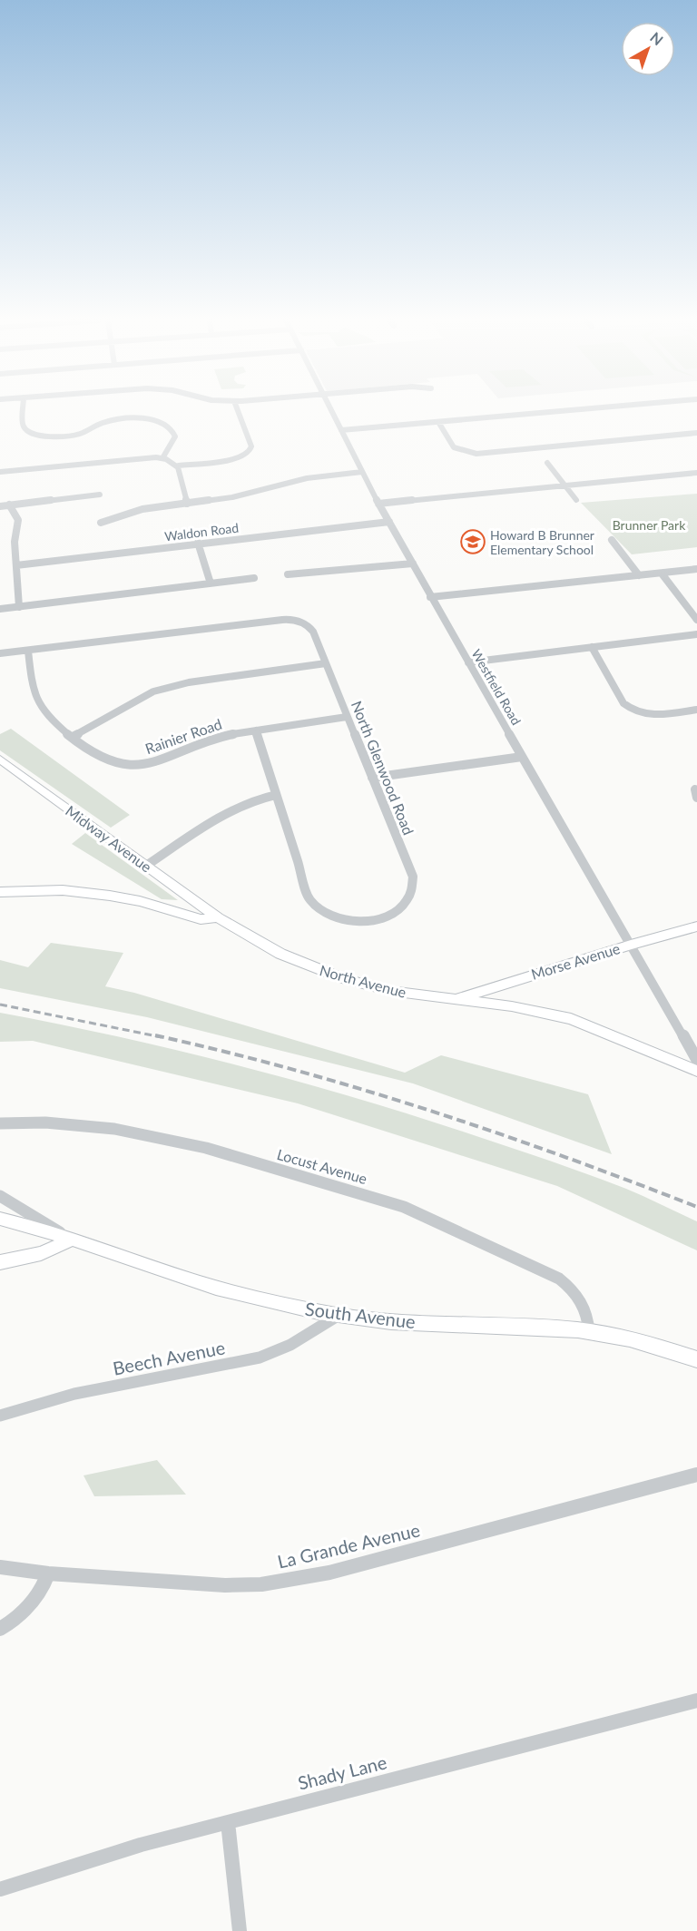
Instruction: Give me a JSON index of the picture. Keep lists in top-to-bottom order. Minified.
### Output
{"streets":{"main road":["Midway Avenue","Morse Avenue","North Avenue","South Avenue"],"street":["Waldon Road","Westfield Road","Rainier Road","North Glenwood Road","Locust Avenue","Beech Avenue","La Grande Avenue","Shady Lane"]},"crossings":[["Waldon Road","Westfield Road"],["Westfield Road","Morse Avenue"],["Rainier Road","North Glenwood Road"],["Midway Avenue","North Avenue"],["Morse Avenue","North Avenue"],["Locust Avenue","South Avenue"],["South Avenue","Beech Avenue"]],"parks":["Brunner Park"],"places":{"school or university":["Howard B Brunner Elementary School"]},"north":"top right"}
